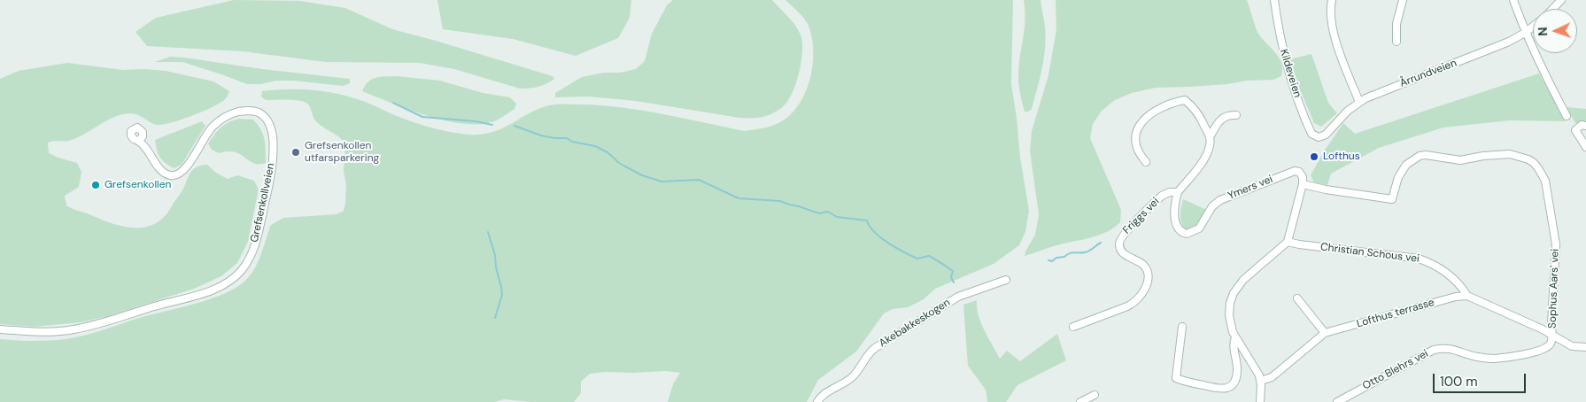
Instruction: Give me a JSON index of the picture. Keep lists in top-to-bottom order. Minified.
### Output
{"streets":{"street":["Kildeveien","Årrundveien","Ymers vei","Grefsenkollveien","Friggs vei","Christian Schous vei","Sophus Aars' vei","Lofthus terrasse","Akebakkeskogen","Otto Blehrs vei"]},"crossings":[["Kildeveien","Årrundveien"],["Ymers vei","Friggs vei"],["Ymers vei","Sophus Aars' vei"],["Christian Schous vei","Sophus Aars' vei"],["Christian Schous vei","Lofthus terrasse"],["Christian Schous vei","Otto Blehrs vei"],["Sophus Aars' vei","Otto Blehrs vei"]],"places":["Grefsenkollen utfarsparkering","Lofthus","Grefsenkollen"],"scale_bar":"100 m","north":"left"}
